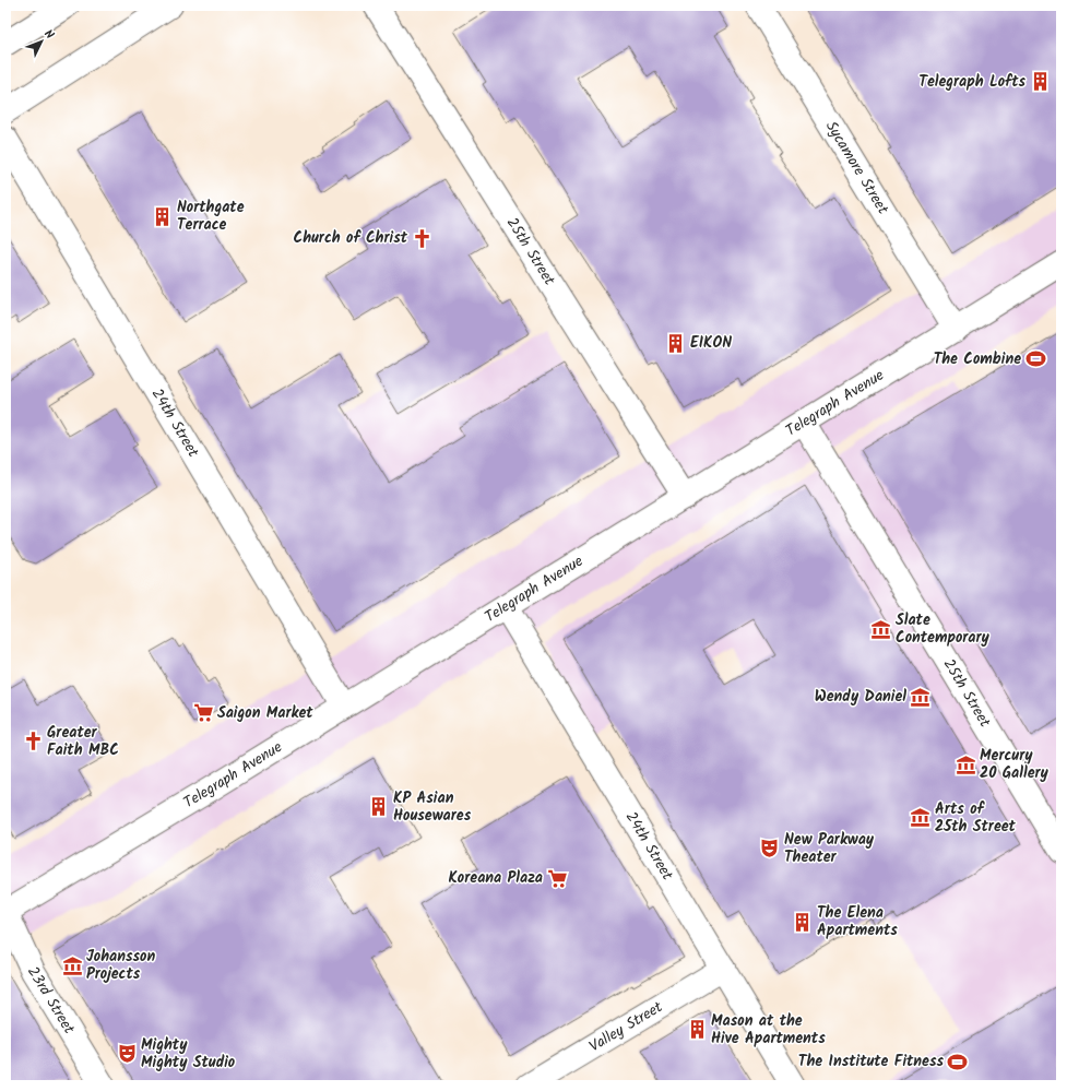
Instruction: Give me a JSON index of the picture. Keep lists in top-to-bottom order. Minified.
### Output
{"streets":{"street":["Sycamore Street","25th Street","Telegraph Avenue","24th Street","23rd Street","Valley Street"]},"crossings":[["Sycamore Street","Telegraph Avenue"],["25th Street","Telegraph Avenue"],["Telegraph Avenue","24th Street"],["Telegraph Avenue","23rd Street"],["24th Street","Valley Street"]],"places":{"building":["Telegraph Lofts","Northgate Terrace","EIKON","KP Asian Housewares","The Elena Apartments","Mason at the Hive Apartments"],"church":["Church of Christ","Greater Faith MBC"],"sports":["The Combine","The Institute Fitness"],"museum":["Slate Contemporary","Wendy Daniel","Mercury 20 Gallery","Arts of 25th Street","Johansson Projects"],"supermarket":["Saigon Market","Koreana Plaza"],"theatre":["New Parkway Theater","Mighty Mighty Studio"]},"north":"top right"}
